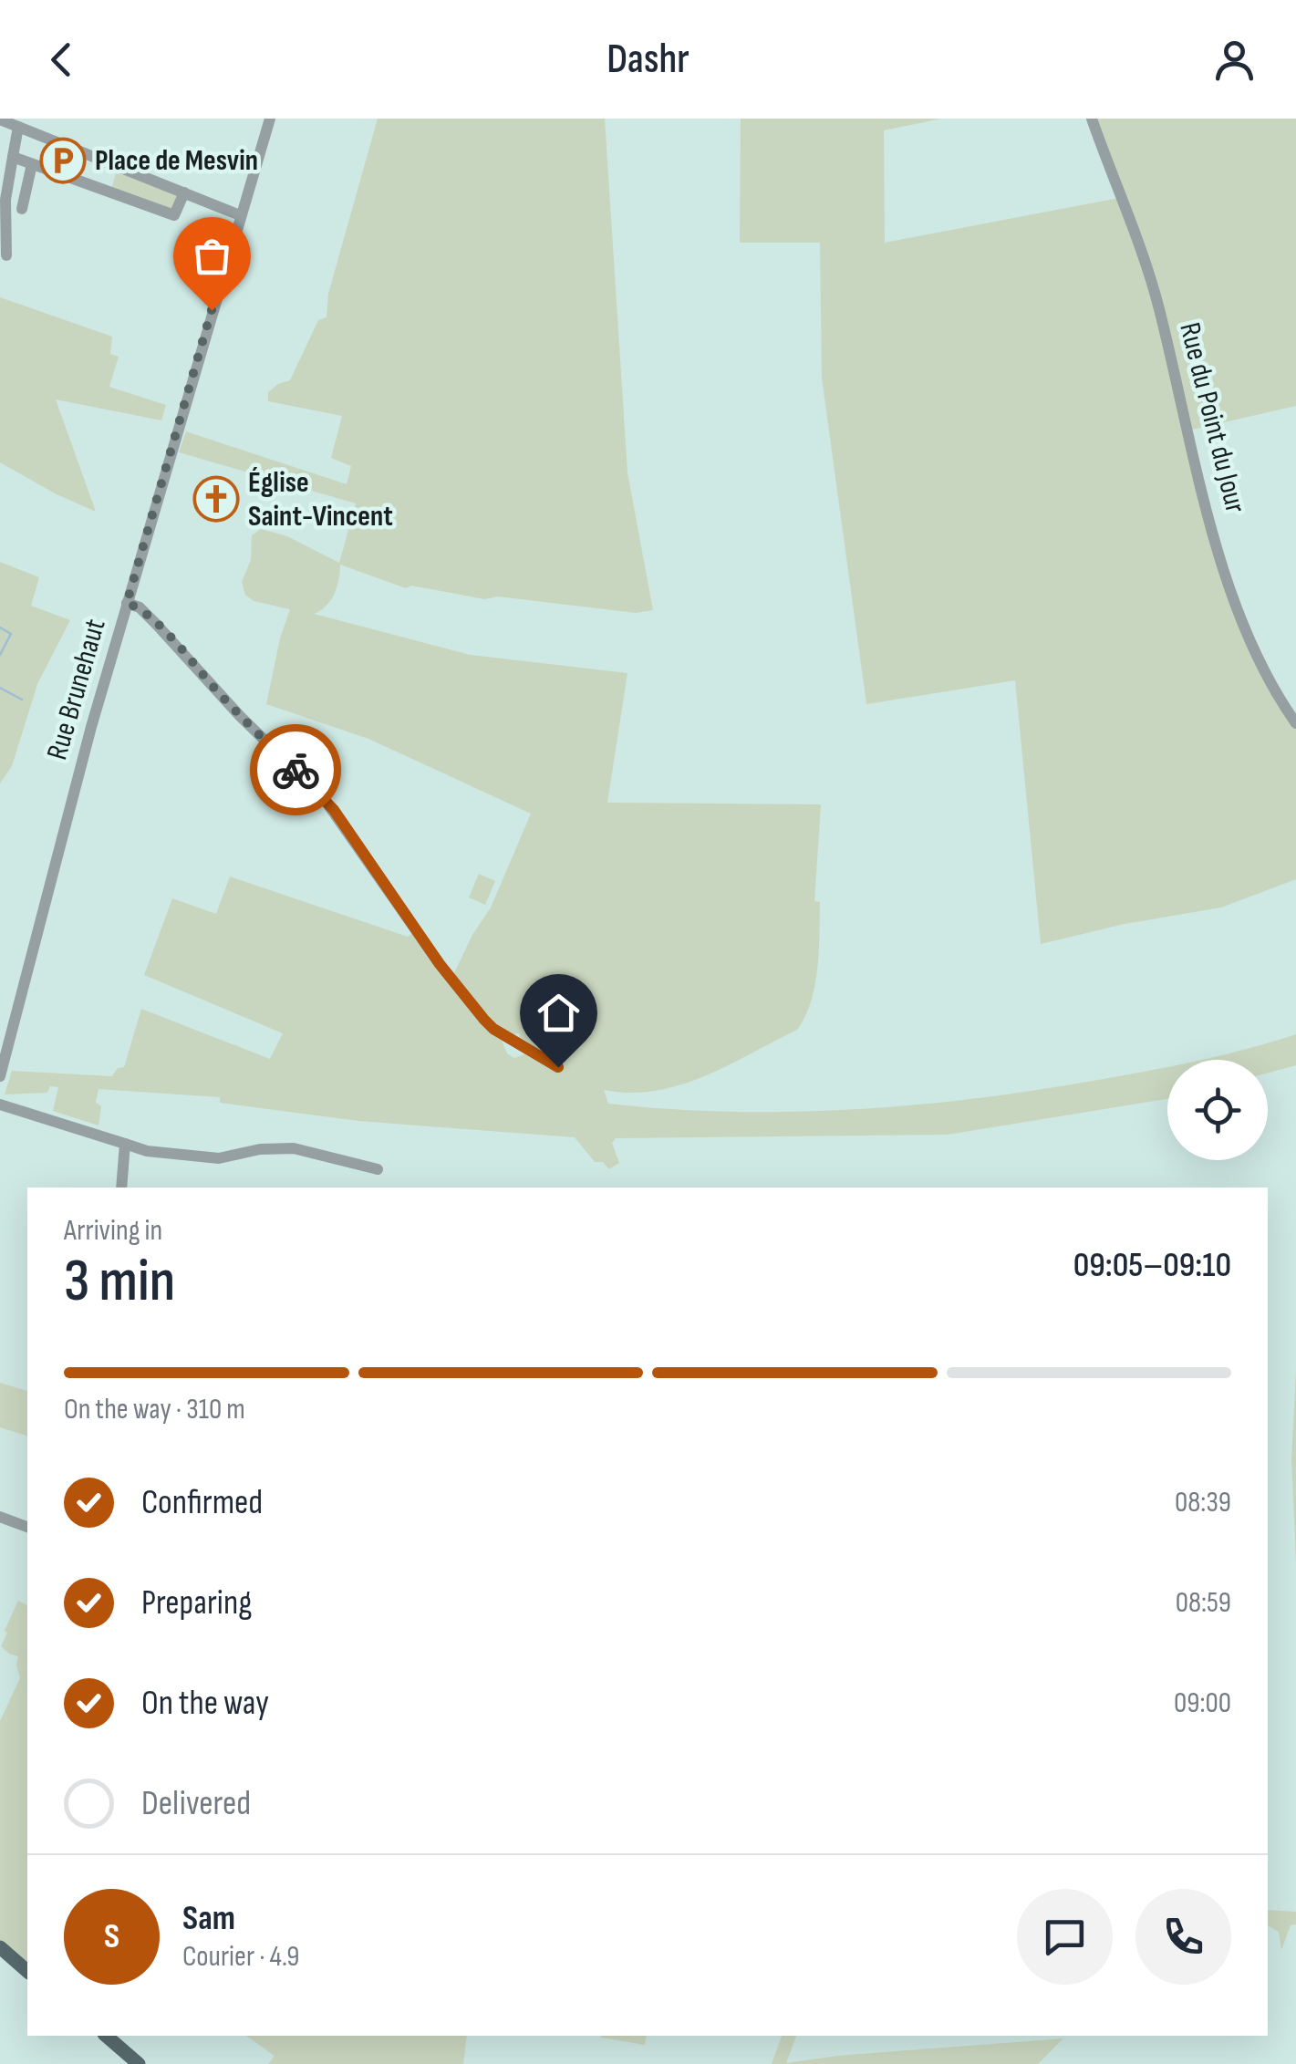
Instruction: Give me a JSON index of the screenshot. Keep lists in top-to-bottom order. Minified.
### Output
{"streets":{"street":["Rue du Point du Jour","Rue Brunehaut"]},"places":{"parking":["Place de Mesvin"],"church":["Église Saint-Vincent"]},"page":{"header":"Dashr","heading":["3 min","Arriving in","09:05–09:10"],"panel":["Sam","Courier · 4.9"],"bar":"On the way · 310 m","list":[["Confirmed","08:39"],["Preparing","08:59"],["On the way","09:00"],"Delivered"],"round":"S"}}
